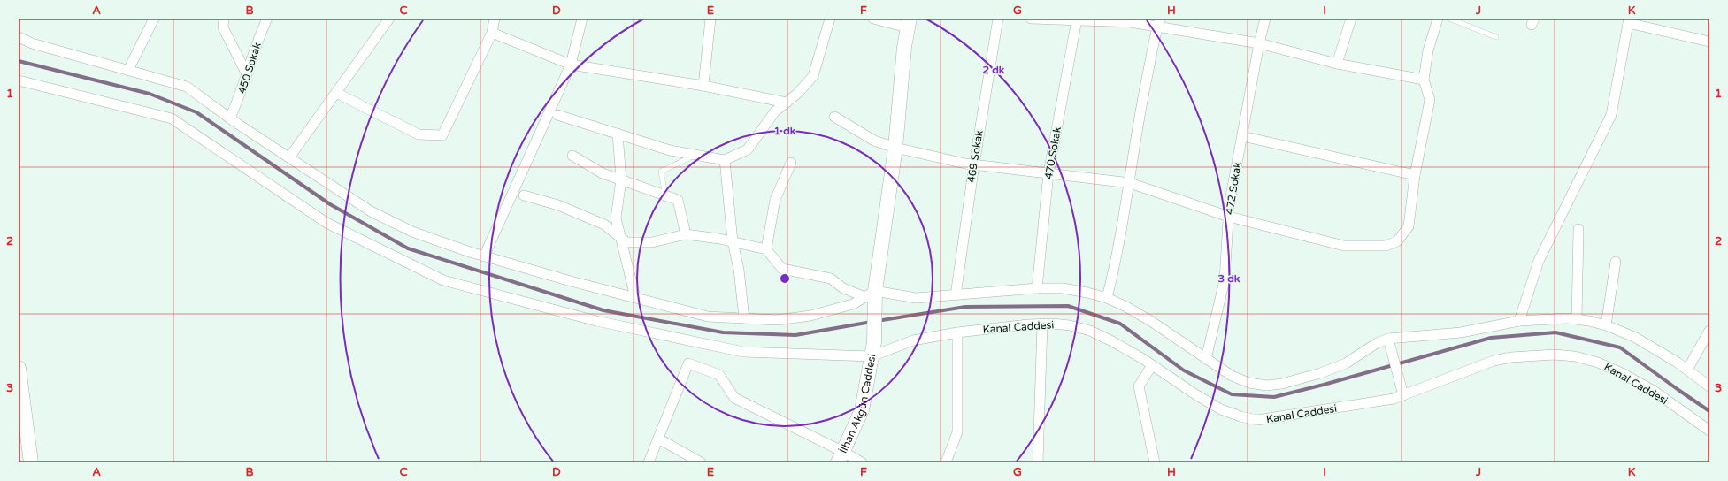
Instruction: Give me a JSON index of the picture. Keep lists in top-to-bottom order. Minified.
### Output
{"streets":{"main road":["İlhan Akgün Caddesi"],"street":["450 Sokak","470 Sokak","469 Sokak","472 Sokak","Kanal Caddesi"]},"crossings":[["Kanal Caddesi","İlhan Akgün Caddesi"]],"grid":{"columns":["A","B","C","D","E","F","G","H","I","J","K"],"rows":["1","2","3"]},"rings":["2 dk","1 dk","3 dk"]}
